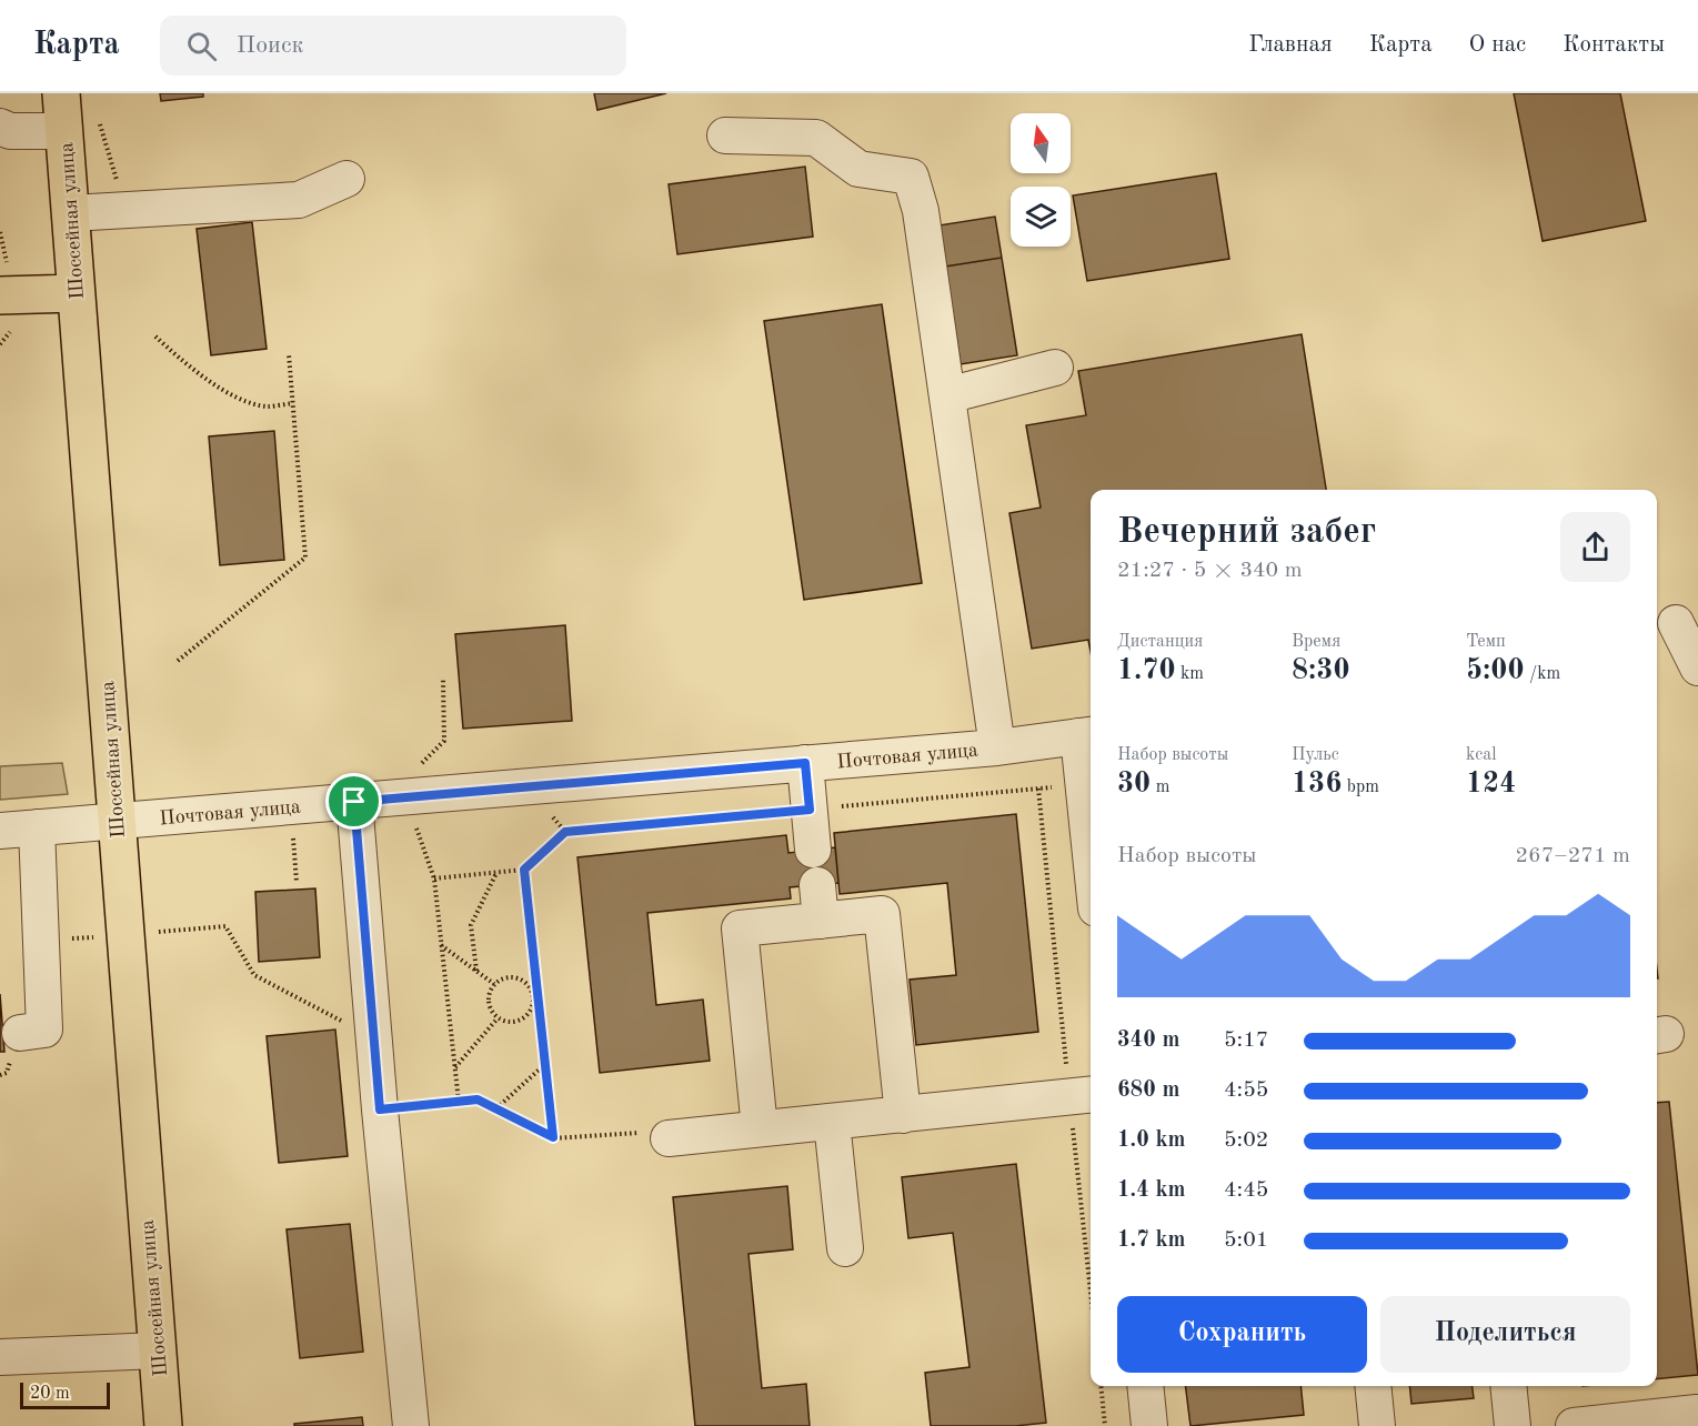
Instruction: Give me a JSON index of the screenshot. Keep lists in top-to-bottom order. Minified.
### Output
{"streets":{"main road":["Шоссейная улица"],"street":["Почтовая улица"]},"crossings":[["Шоссейная улица","Почтовая улица"]],"scale_bar":"20 m","north":"top","page":{"header":"Карта","search":"Поиск","nav":["Главная","Карта","О нас","Контакты"],"heading":["Вечерний забег","21:27 · 5 × 340 m"],"stats":[["Дистанция","1.70 km"],["Время","8:30"],["Темп","5:00 /km"],["Набор высоты","30 m"],["Пульс","136 bpm"],["kcal","124"]],"chart":["Набор высоты","267–271 m"],"list":[{"name":"340 m","note":"5:17"},{"name":"680 m","note":"4:55"},{"name":"1.0 km","note":"5:02"},{"name":"1.4 km","note":"4:45"},{"name":"1.7 km","note":"5:01"}],"buttons":["Сохранить","Поделиться"],"scale":"20 m"}}
